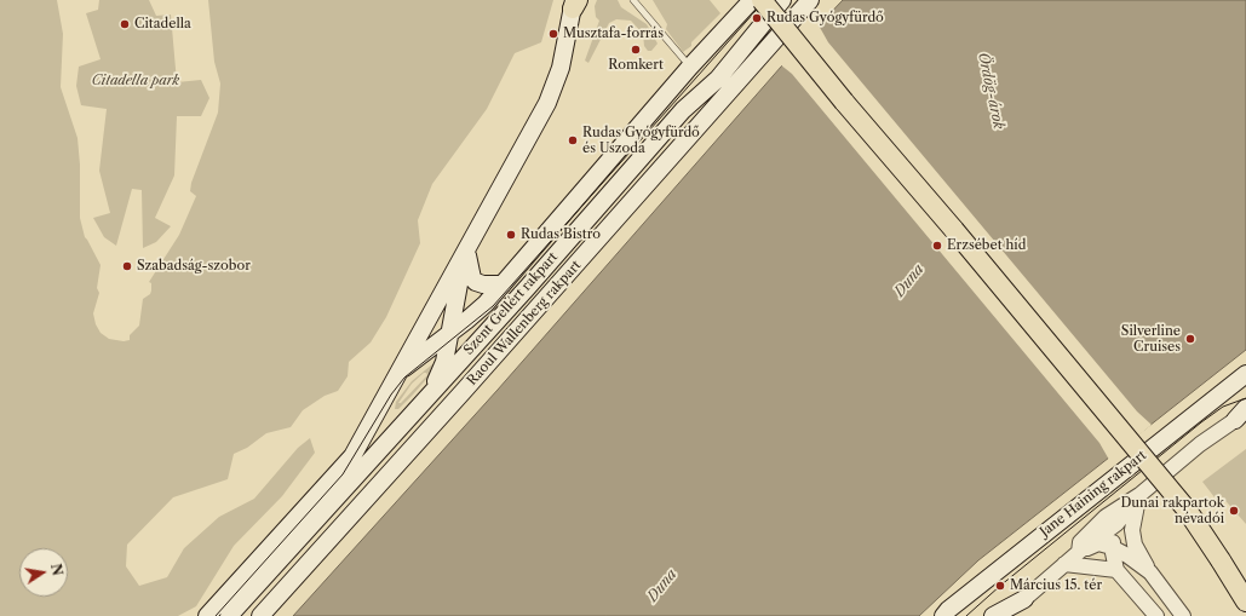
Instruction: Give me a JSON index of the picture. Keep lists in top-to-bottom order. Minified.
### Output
{"streets":{"main road":["Szent Gellért rakpart","Raoul Wallenberg rakpart","Jane Haining rakpart"]},"water":["Ördög-árok","Duna"],"parks":["Citadella park"],"places":["Rudas Gyógyfürdő","Citadella","Musztafa-forrás","Romkert","Rudas Gyógyfürdő és Uszoda","Rudas Bistro","Erzsébet híd","Szabadság-szobor","Silverline Cruises","Dunai rakpartok névadói","Március 15. tér"],"north":"right"}
